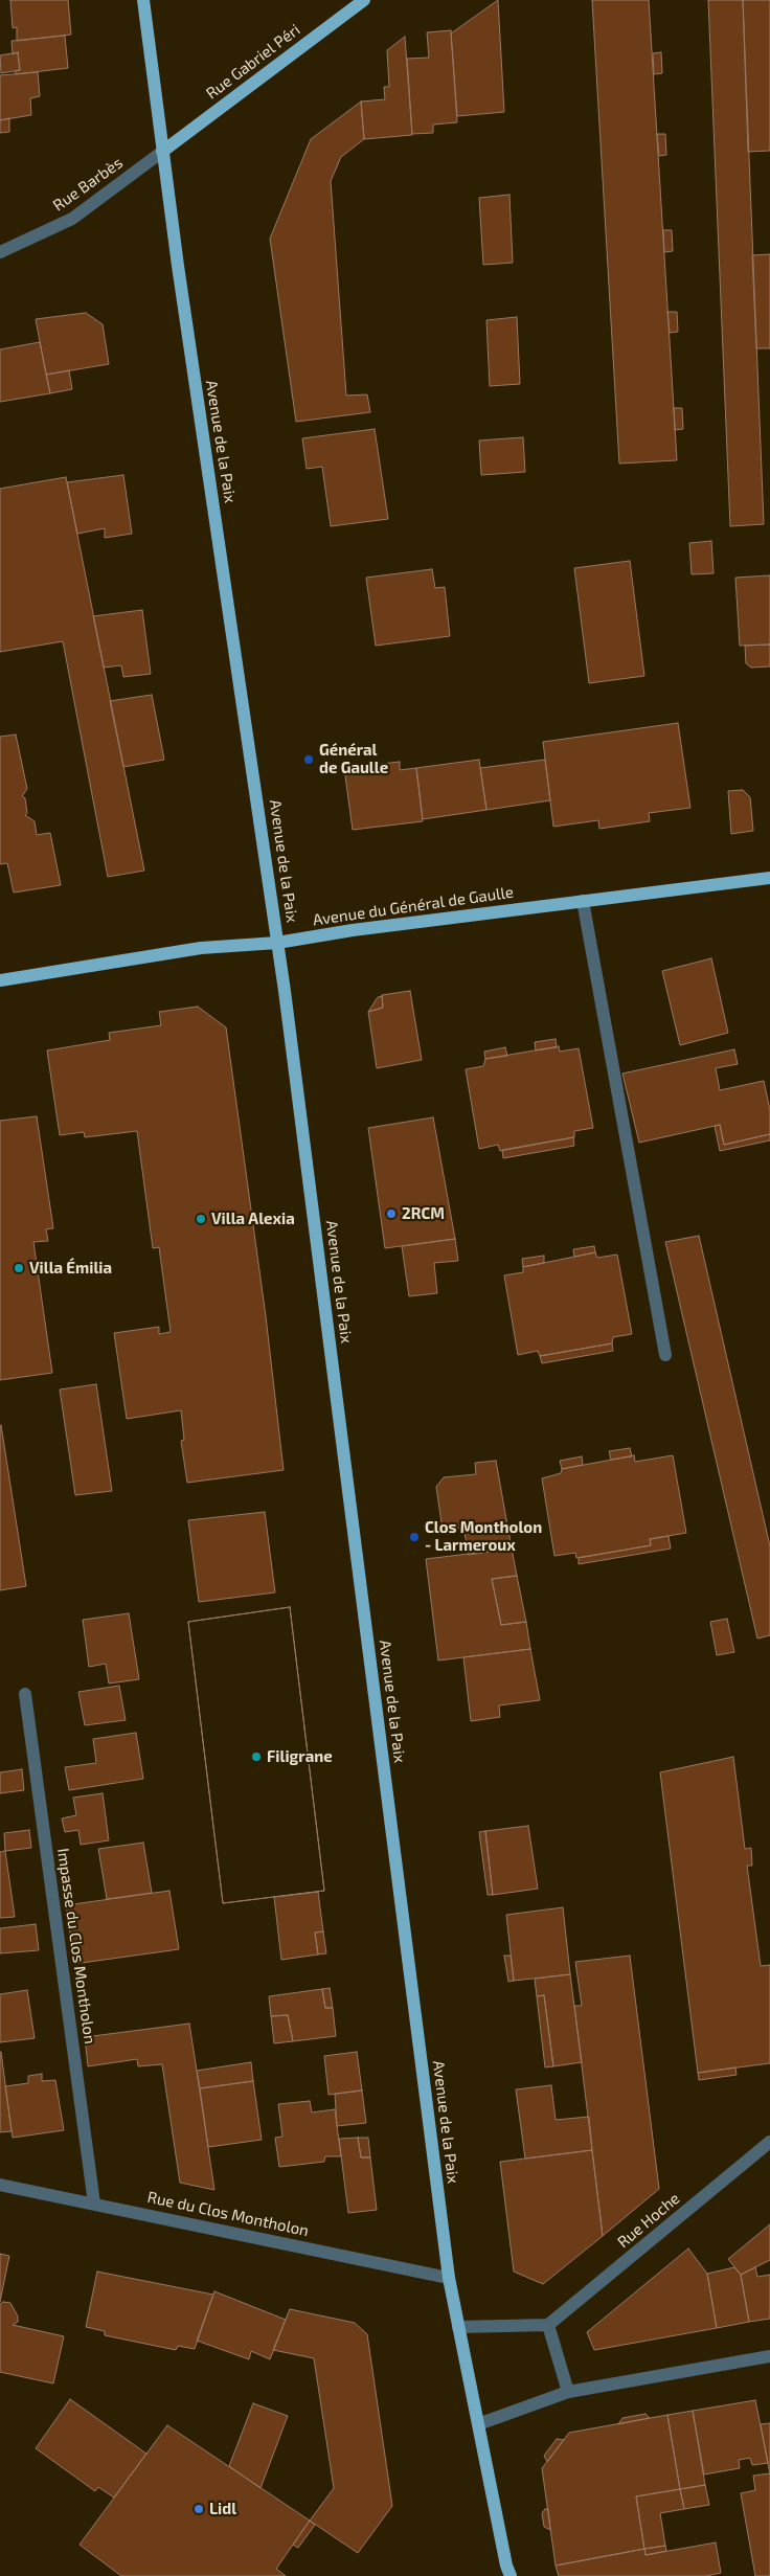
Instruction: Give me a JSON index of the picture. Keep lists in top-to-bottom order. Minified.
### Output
{"streets":{"main road":["Rue Gabriel Péri","Avenue de la Paix","Avenue du Général de Gaulle"],"street":["Rue Barbès","Impasse du Clos Montholon","Rue du Clos Montholon","Rue Hoche"]},"crossings":[["Rue Gabriel Péri","Rue Barbès"],["Rue Gabriel Péri","Avenue de la Paix"],["Rue Barbès","Avenue de la Paix"],["Avenue de la Paix","Avenue du Général de Gaulle"],["Avenue de la Paix","Rue du Clos Montholon"],["Impasse du Clos Montholon","Rue du Clos Montholon"]],"places":["Général de Gaulle","2RCM","Villa Alexia","Villa Émilia","Clos Montholon - Larmeroux","Filigrane","Lidl"]}
